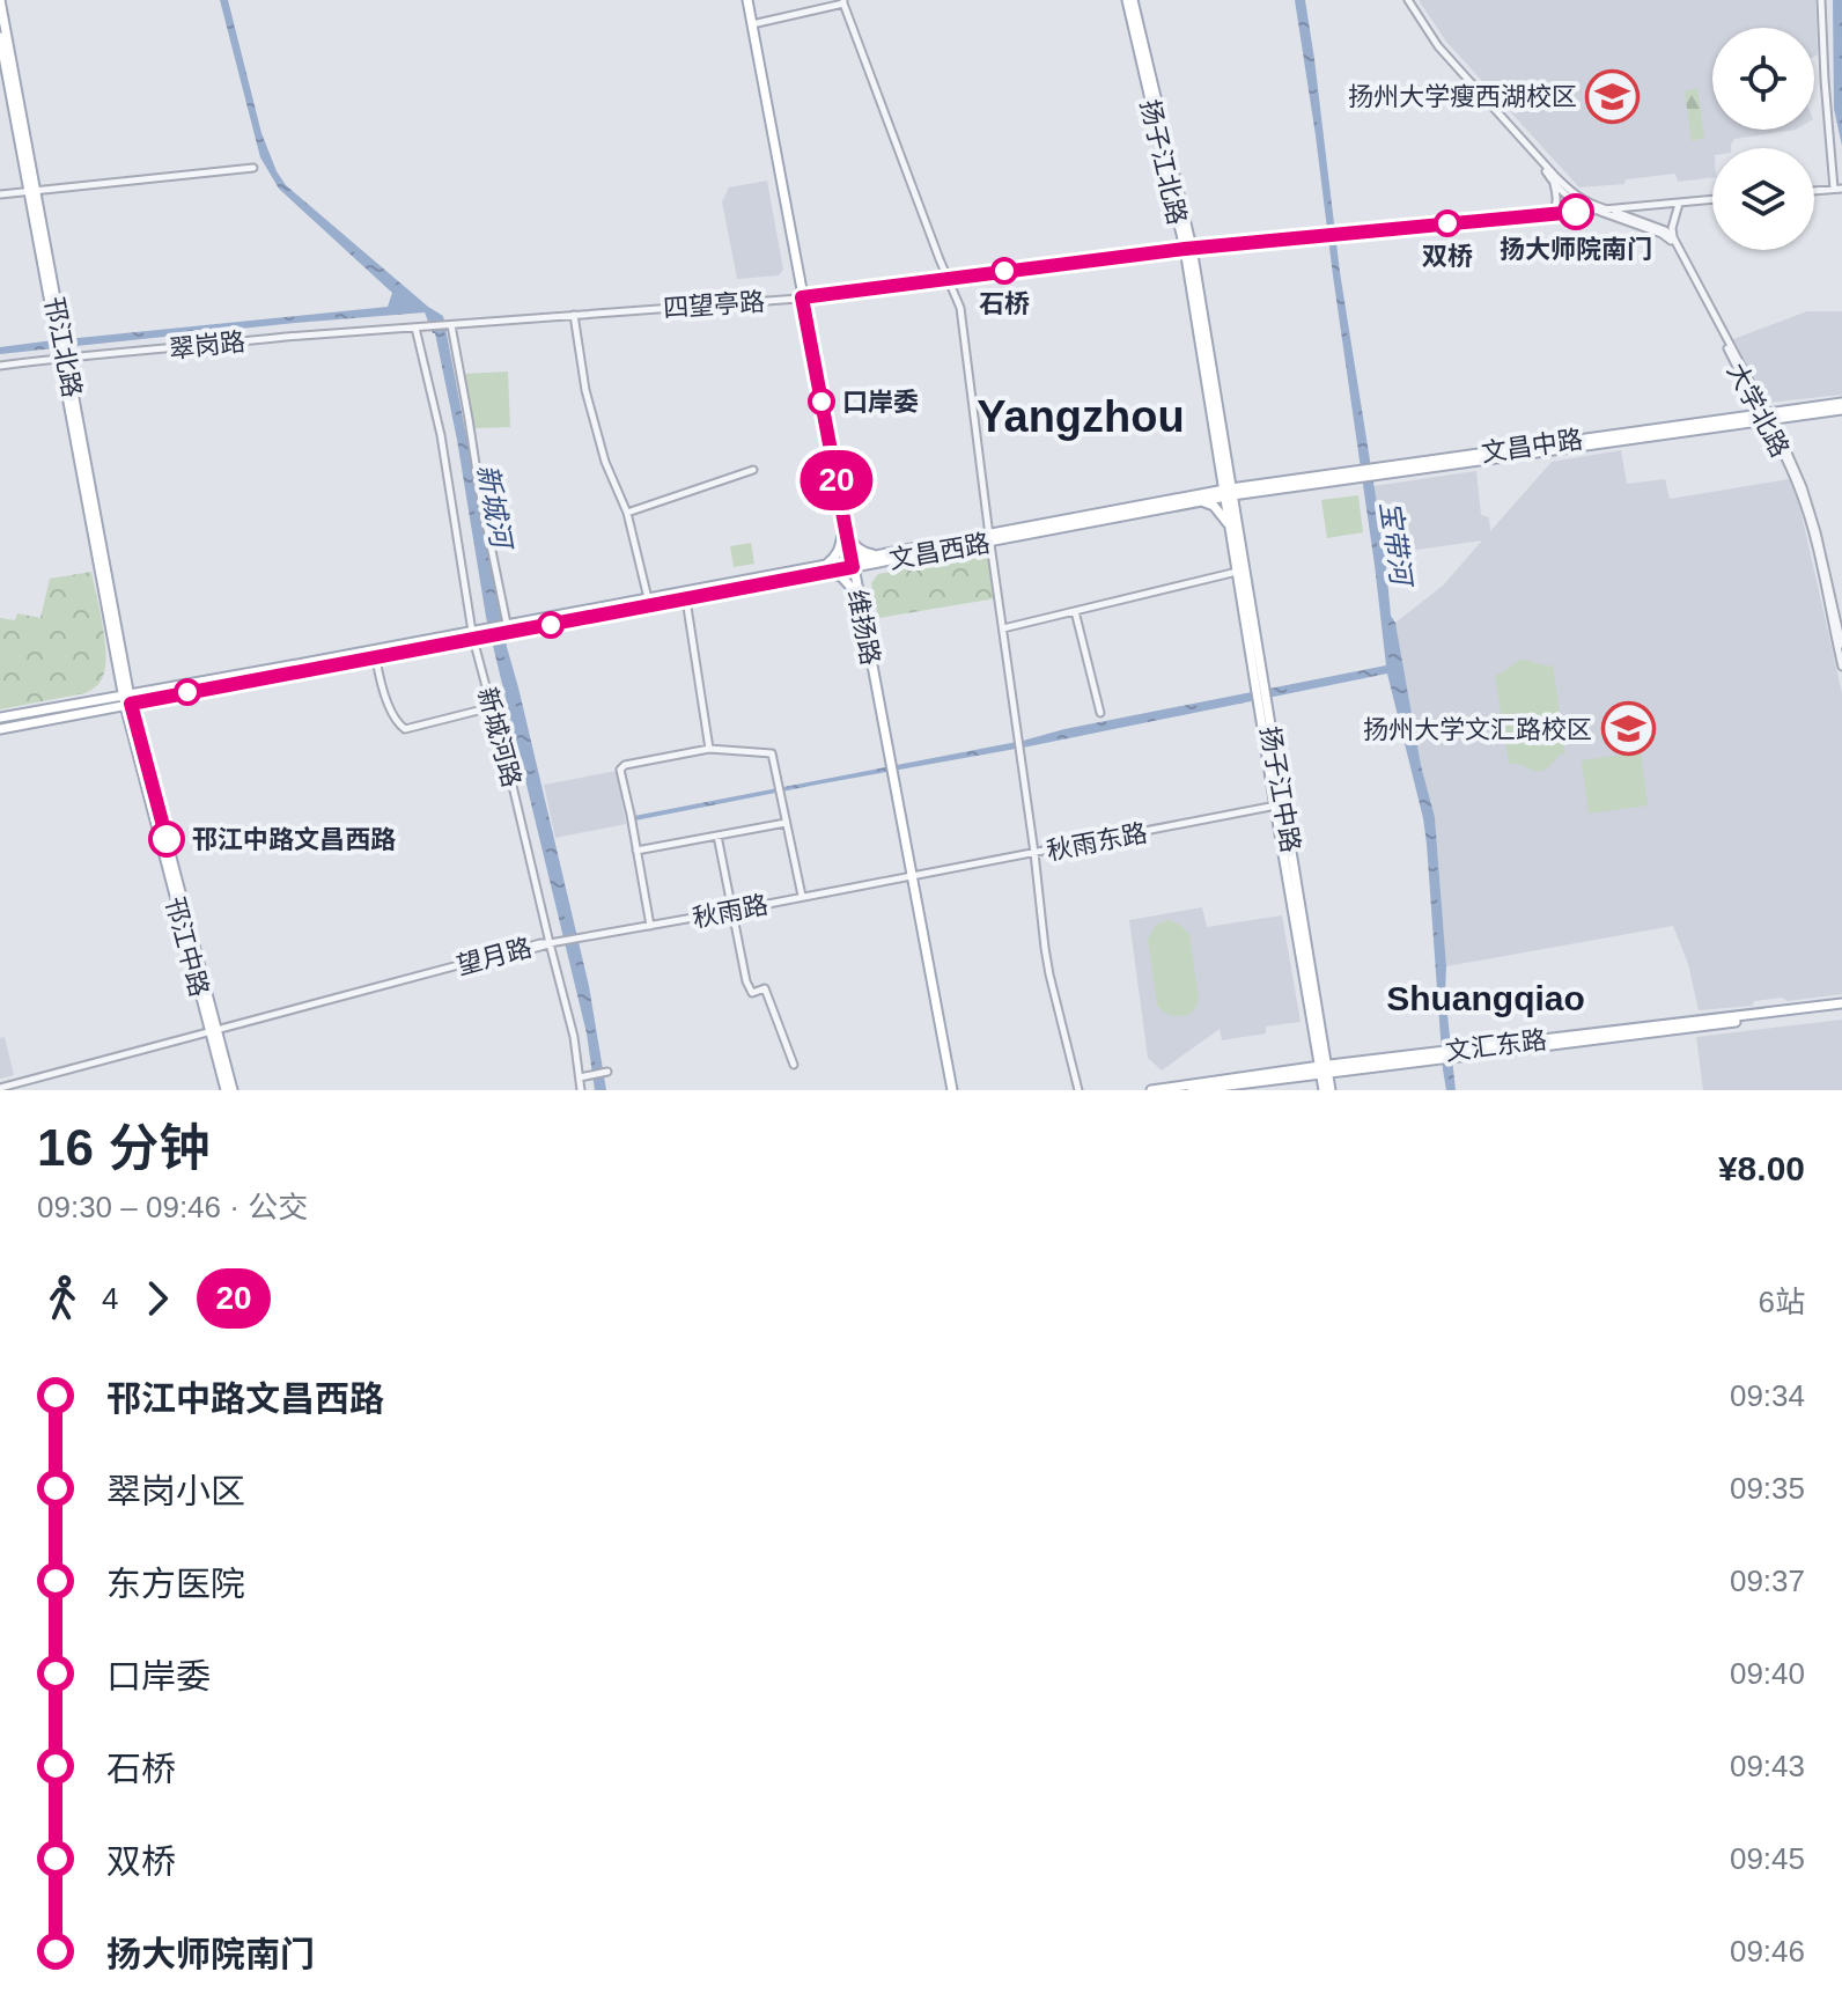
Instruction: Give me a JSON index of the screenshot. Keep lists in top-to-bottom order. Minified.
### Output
{"streets":{"main road":["扬子江北路","邗江北路","文昌中路","文昌西路","维扬路","扬子江中路","邗江中路","文汇东路"],"street":["四望亭路","翠岗路","大学北路","新城河路","秋雨东路","秋雨路","望月路"]},"crossings":[["扬子江北路","四望亭路"],["扬子江北路","文昌中路"],["扬子江北路","文昌西路"],["扬子江北路","扬子江中路"],["四望亭路","翠岗路"],["四望亭路","大学北路"],["四望亭路","维扬路"],["四望亭路","新城河路"],["翠岗路","邗江北路"],["翠岗路","新城河路"],["邗江北路","文昌西路"],["邗江北路","邗江中路"],["大学北路","文昌中路"],["文昌中路","文昌西路"],["文昌中路","扬子江中路"],["文昌西路","维扬路"],["文昌西路","新城河路"],["文昌西路","扬子江中路"],["文昌西路","邗江中路"],["维扬路","秋雨东路"],["维扬路","秋雨路"],["新城河路","秋雨路"],["新城河路","望月路"],["扬子江中路","秋雨东路"],["扬子江中路","文汇东路"],["秋雨东路","秋雨路"],["秋雨路","望月路"],["邗江中路","望月路"]],"districts":["Yangzhou","Shuangqiao"],"water":["新城河","宝带河"],"places":{"school or university":["扬州大学瘦西湖校区","扬州大学文汇路校区"],"other":["扬大师院南门","双桥","石桥","口岸委","邗江中路文昌西路"]},"lines":["bus line 20"],"page":{"on_map":"20","heading":["16 分钟","09:30 – 09:46 · 公交","¥8.00"],"legs":["4","20","6站"],"list":[{"name":"邗江中路文昌西路","value":"09:34"},{"name":"翠岗小区","value":"09:35"},{"name":"东方医院","value":"09:37"},{"name":"口岸委","value":"09:40"},{"name":"石桥","value":"09:43"},{"name":"双桥","value":"09:45"},{"name":"扬大师院南门","value":"09:46"}]}}
